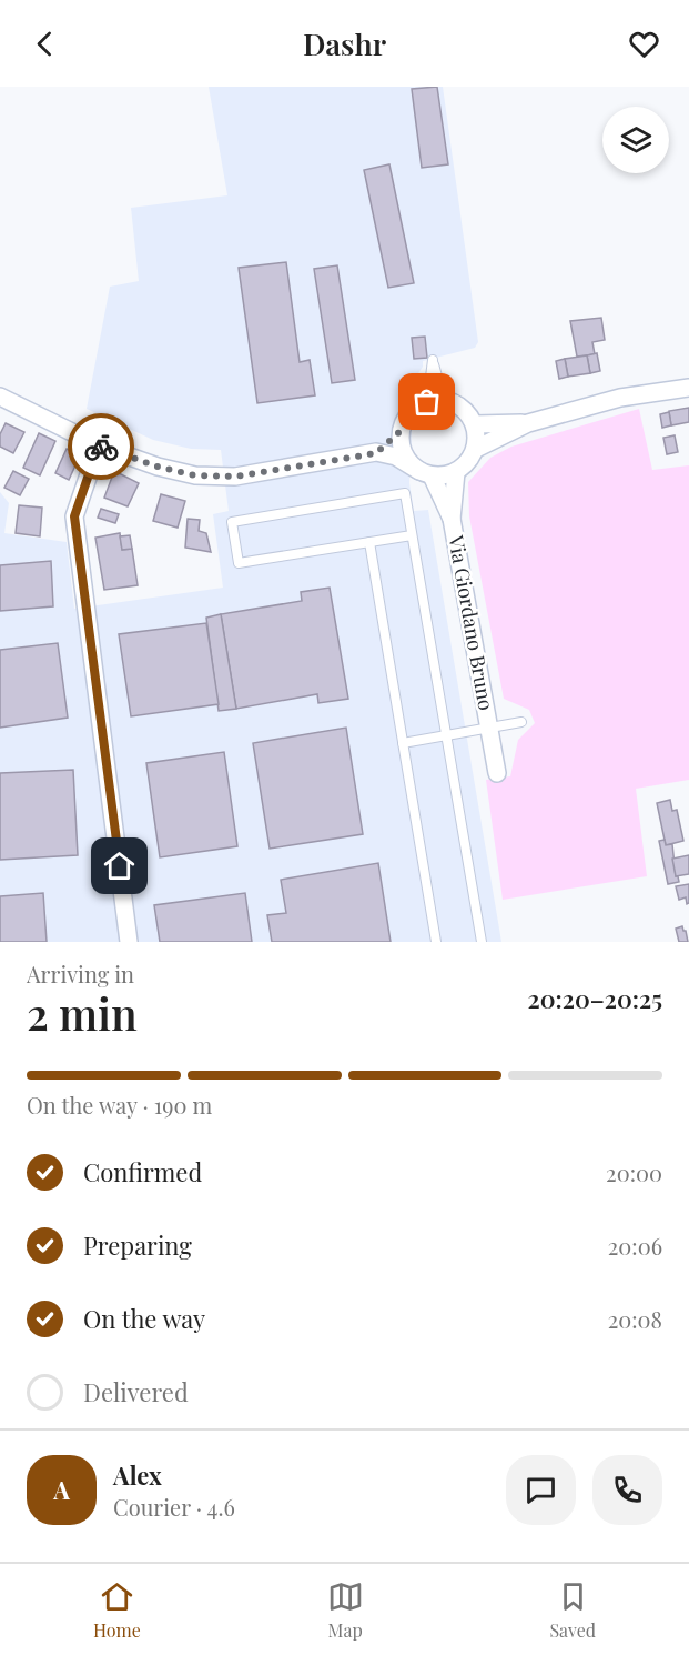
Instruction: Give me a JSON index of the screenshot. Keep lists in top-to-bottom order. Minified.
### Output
{"streets":{"street":["Via Giordano Bruno"]},"page":{"header":"Dashr","heading":["2 min","Arriving in","20:20–20:25"],"panel":["Alex","Courier · 4.6"],"bar":"On the way · 190 m","list":[["Confirmed","20:00"],["Preparing","20:06"],["On the way","20:08"],"Delivered"],"round":"A","tabs":["Home","Map","Saved"]}}
